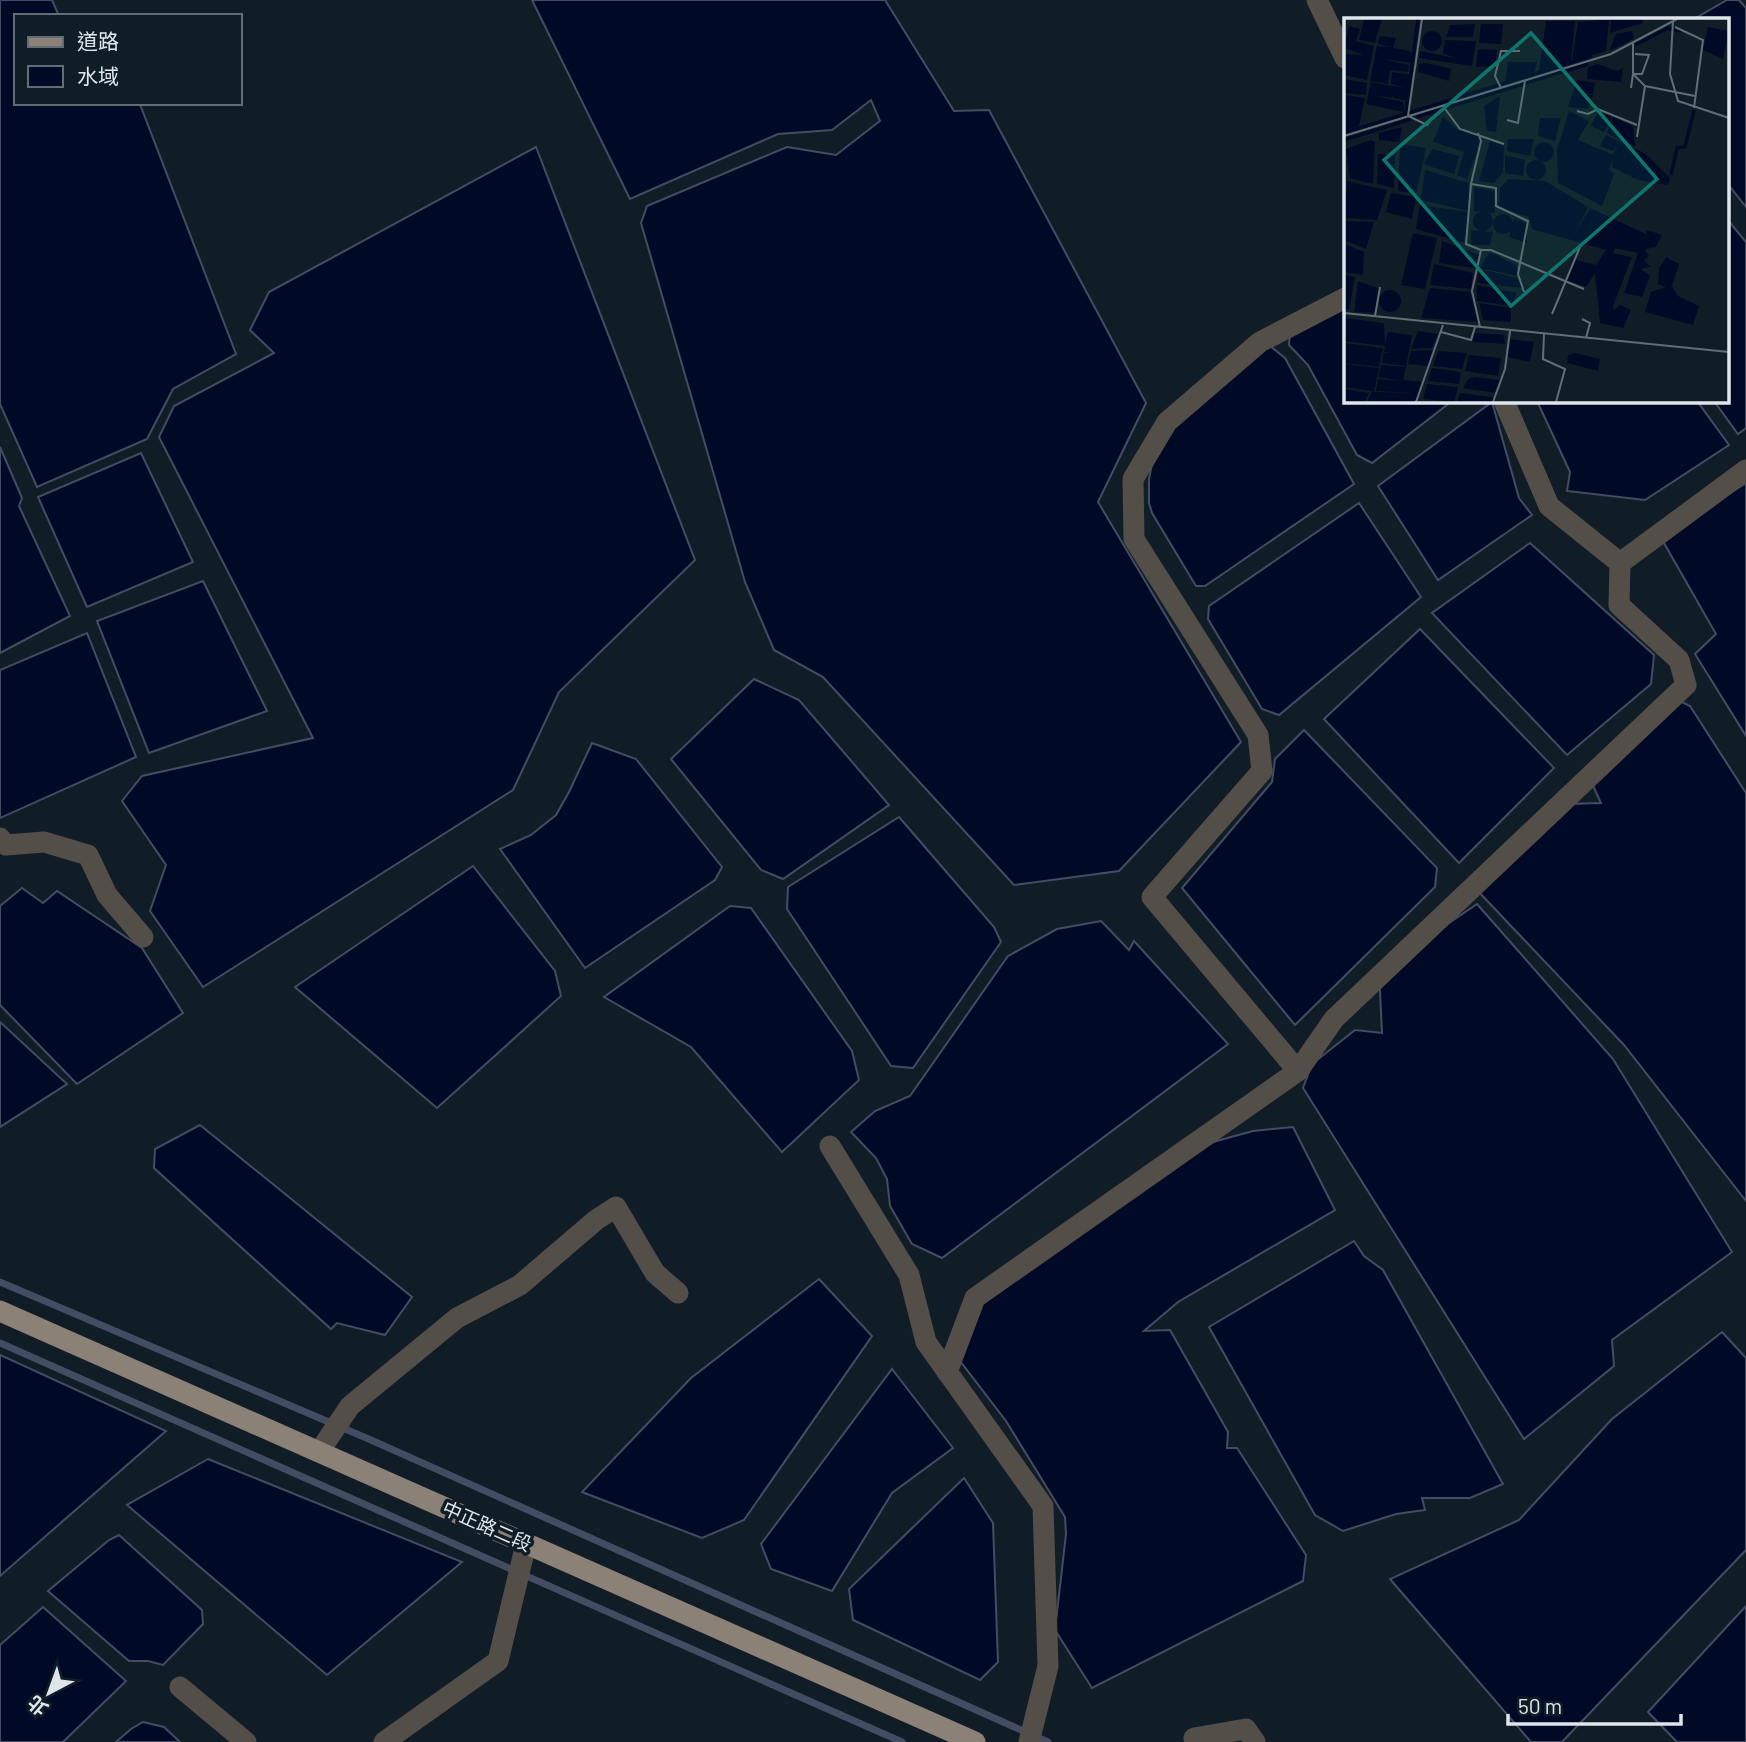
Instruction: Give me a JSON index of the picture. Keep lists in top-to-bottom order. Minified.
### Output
{"streets":{"main road":["中正路二段"]},"legend":["道路","水域"],"scale_bar":"50 m","north":"bottom left"}
